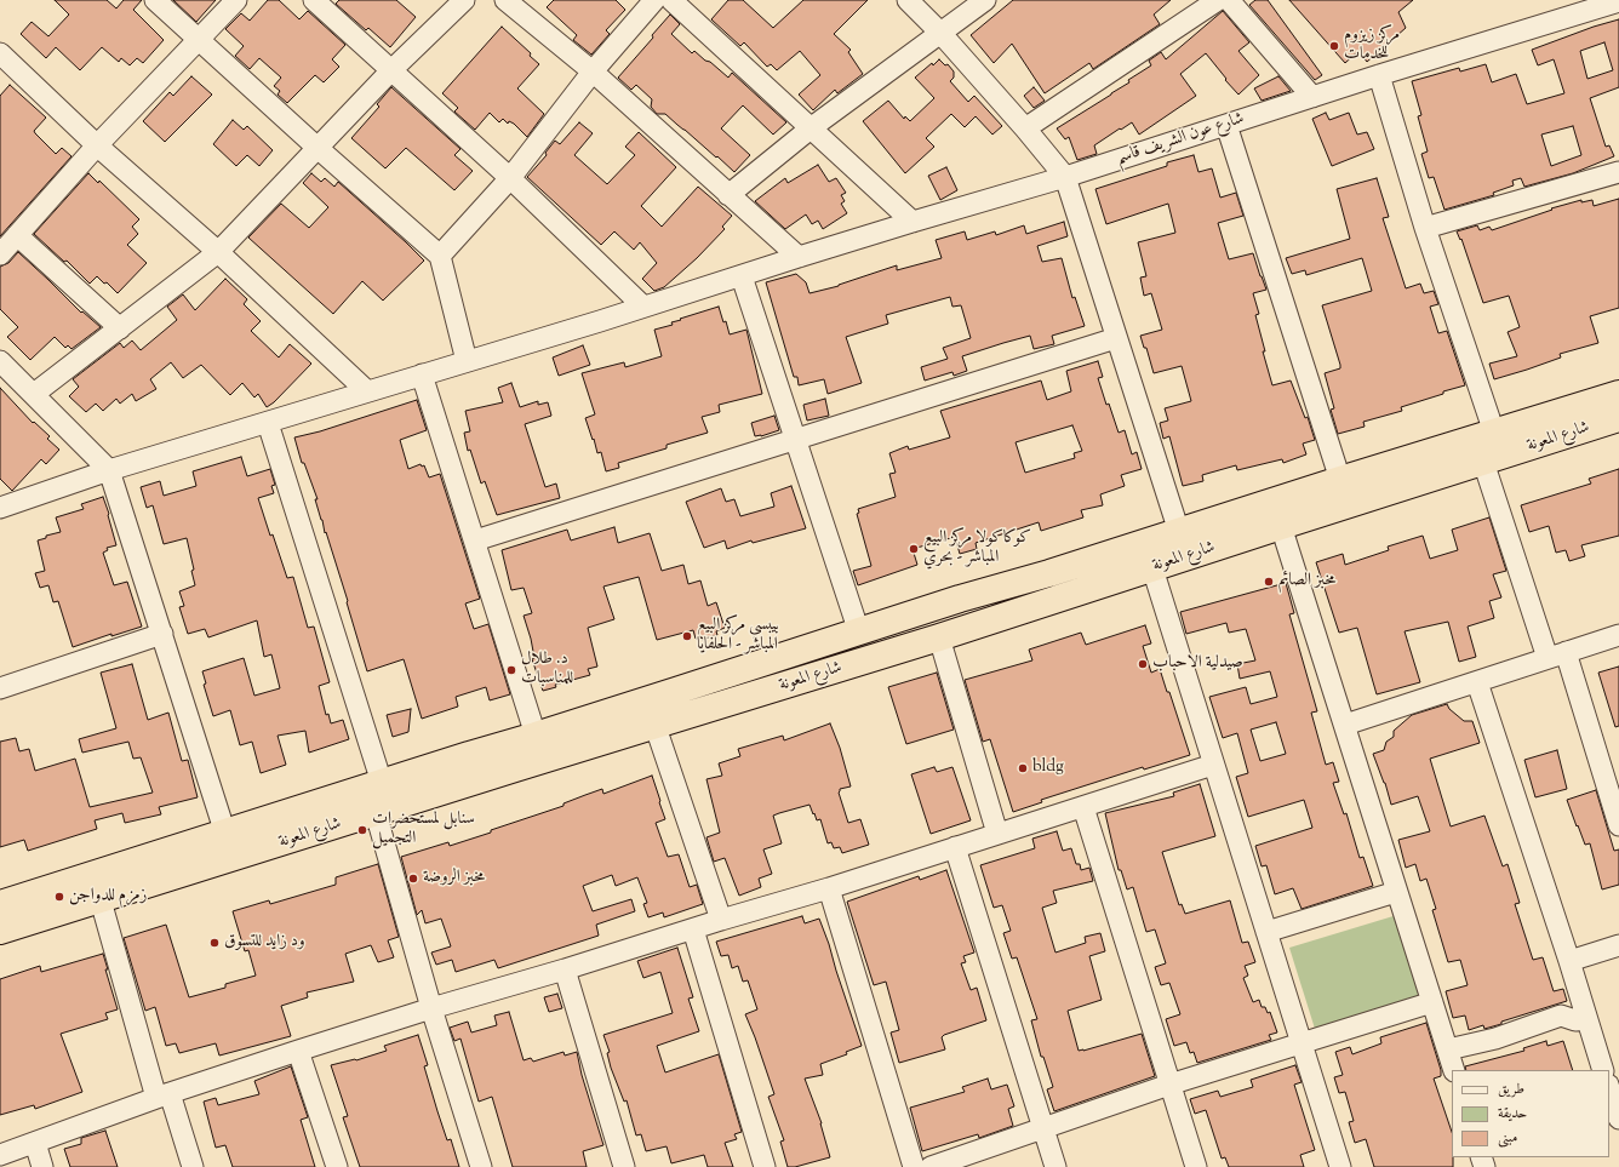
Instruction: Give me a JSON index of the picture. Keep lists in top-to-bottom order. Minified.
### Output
{"streets":{"highway":["شارع المعونة"],"street":["شارع عون الشريف قاسم"]},"places":["مركز زيزوم للخدمات","كوكاكولا مركز البيع المباشر - بحري","مخبز الصائم","بيبسي مركز البيع المباشر - الحلفايا","صيدلية الاحباب","د. طلال للمناسبات","bldg","سنابل لمستحضرات التجميل","مخبز الروضة","زمزم للدواجن","ود زايد للتسوق"],"legend":["طريق","حديقة","مبنى"]}
